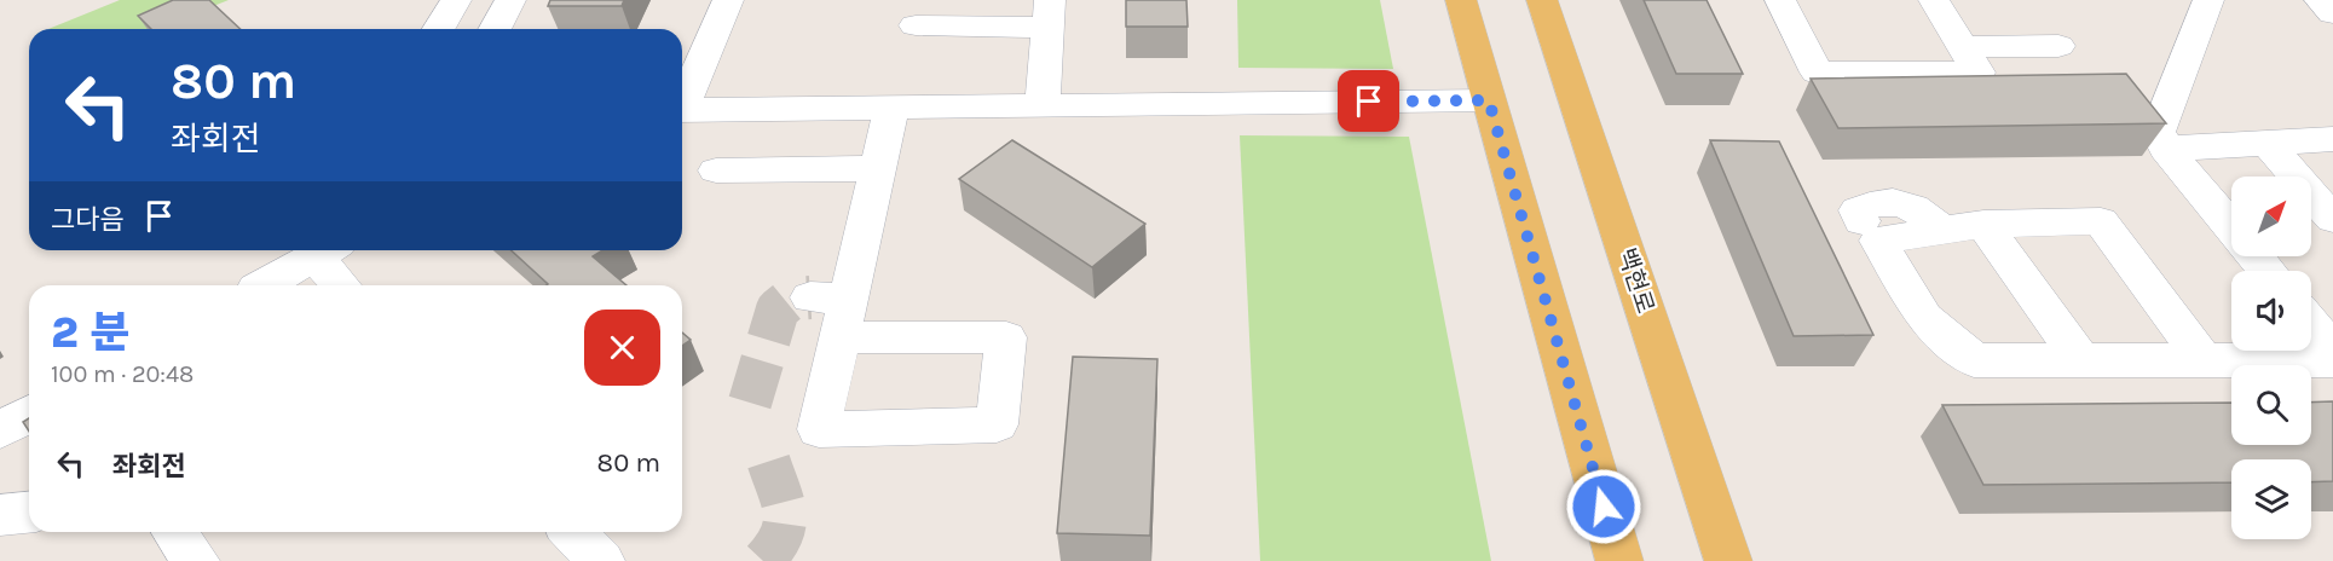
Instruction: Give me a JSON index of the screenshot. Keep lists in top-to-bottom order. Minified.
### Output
{"streets":{"main road":["백현로"]},"north":"top right","page":{"turn":["80 m","좌회전"],"then":"그다음","heading":["2 분","100 m · 20:48"],"list":[{"name":"좌회전","value":"80 m"}]}}
